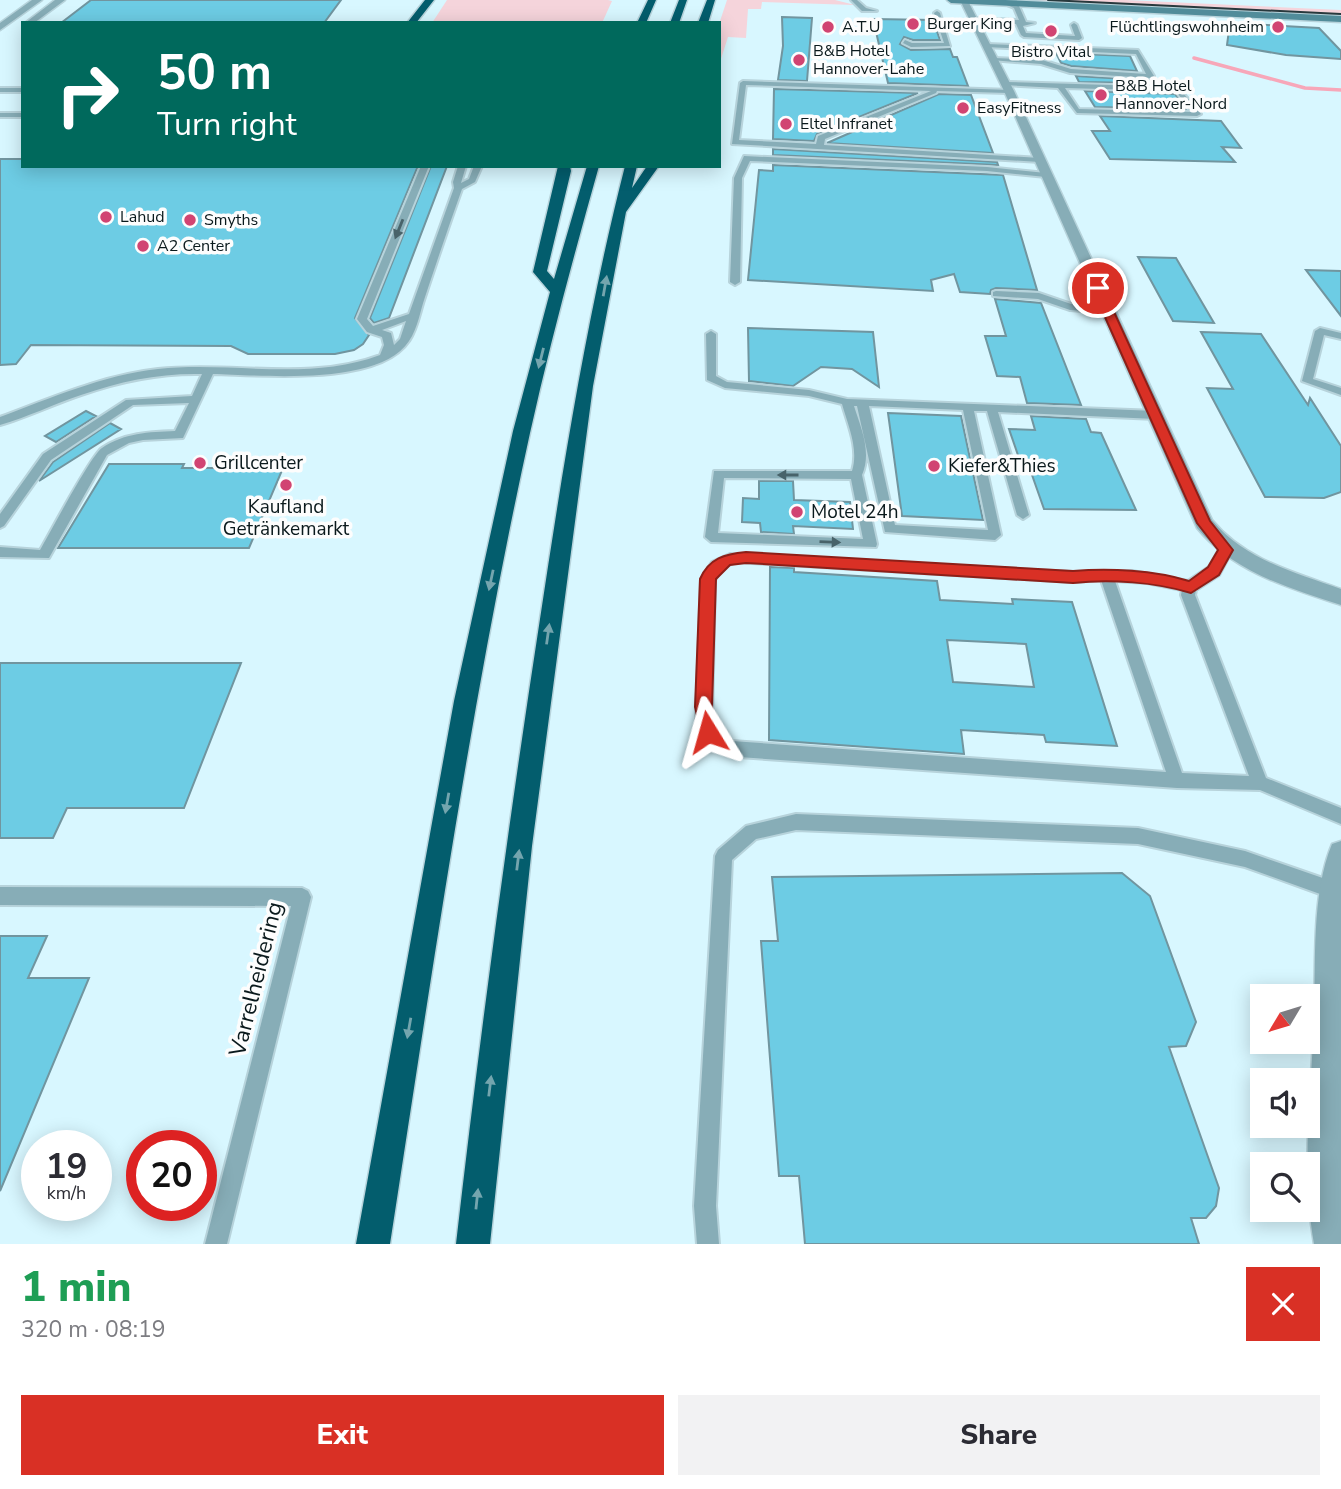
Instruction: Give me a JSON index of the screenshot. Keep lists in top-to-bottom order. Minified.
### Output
{"streets":{"lane":["Varrelheidering"]},"places":["Burger King","A.T.U","Flüchtlingswohnheim","Bistro Vital","B&B Hotel Hannover-Lahe","B&B Hotel Hannover-Nord","EasyFitness","Eltel Infranet","Lahud","Smyths","A2 Center","Grillcenter","Kiefer&Thies","Kaufland Getränkemarkt","Motel 24h"],"north":"bottom left","page":{"turn":["50 m","Turn right"],"speed":"19 km/h","limit":"20","heading":["1 min","320 m · 08:19"],"buttons":["Exit","Share"]}}
